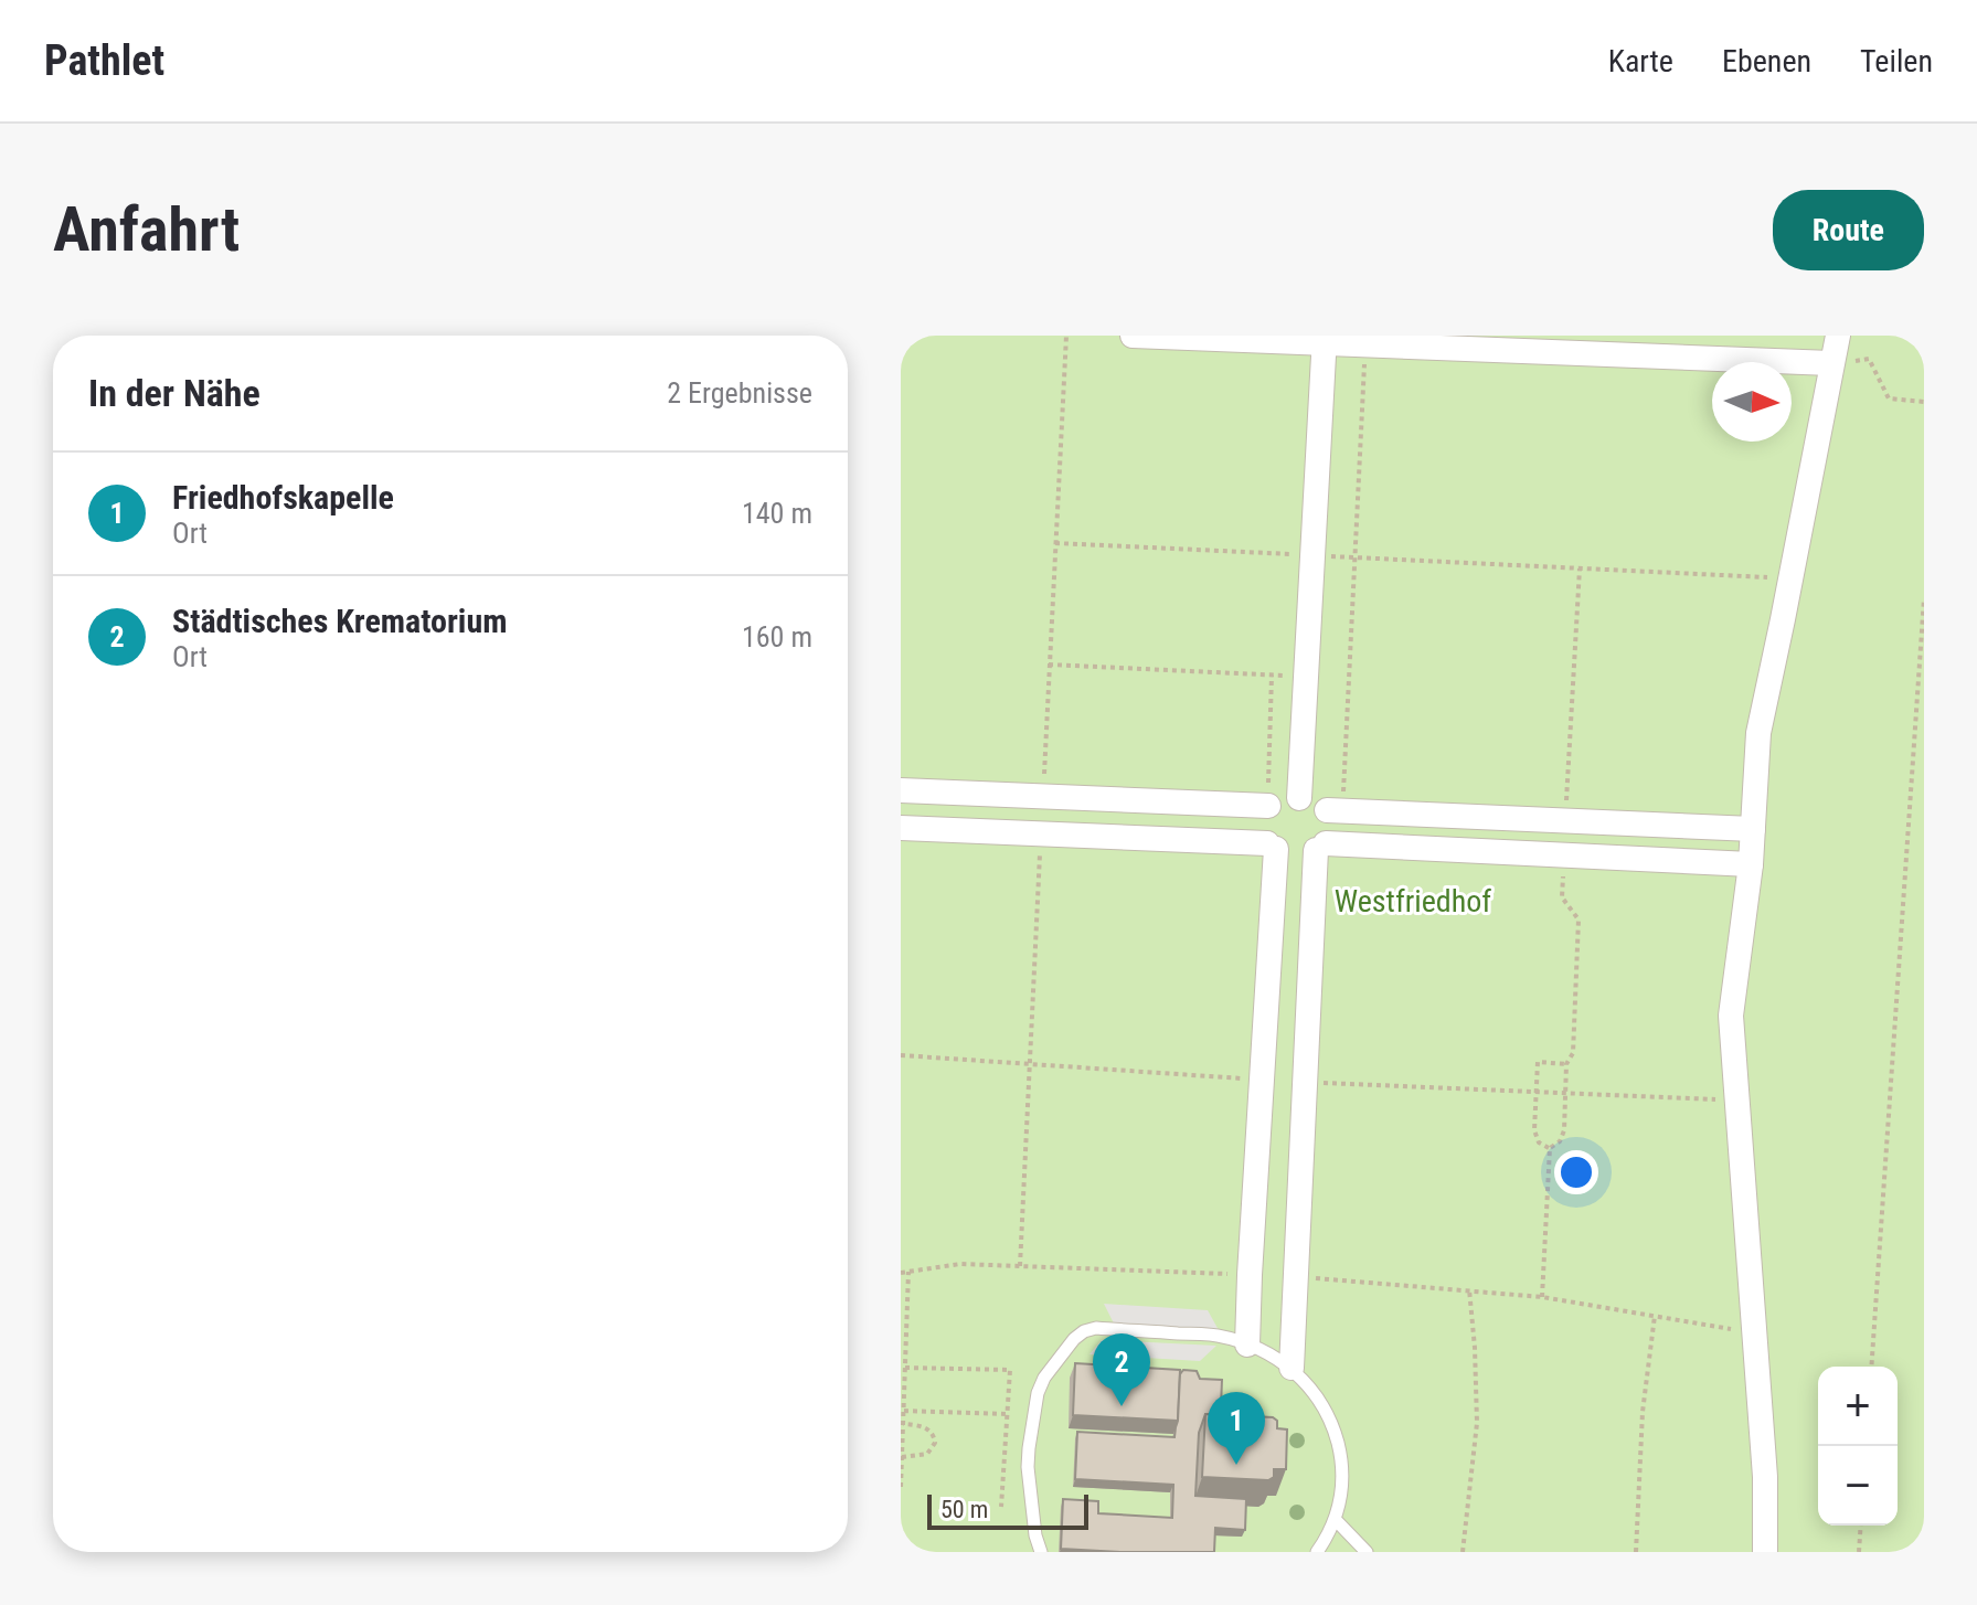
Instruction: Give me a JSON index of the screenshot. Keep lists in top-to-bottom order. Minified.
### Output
{"parks":["Westfriedhof"],"scale_bar":"50 m","north":"right","page":{"header":"Pathlet","nav":["Karte","Ebenen","Teilen"],"buttons":"Route","title":"Anfahrt","heading":["In der Nähe","2 Ergebnisse"],"list":[{"mark":"1","name":"Friedhofskapelle","note":"Ort","value":"140 m"},{"mark":"2","name":"Städtisches Krematorium","note":"Ort","value":"160 m"}],"pins":["2","1"],"map_buttons":["+","−"],"scale":"50 m"}}
